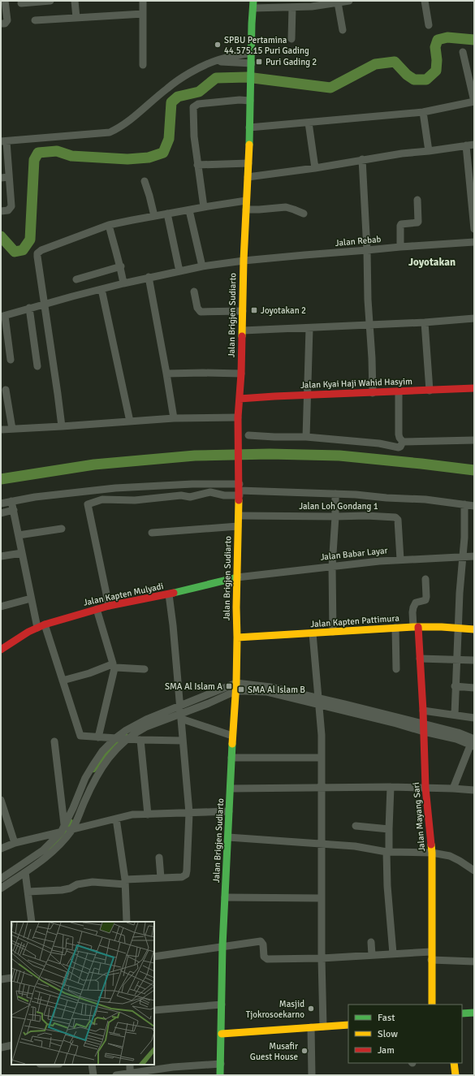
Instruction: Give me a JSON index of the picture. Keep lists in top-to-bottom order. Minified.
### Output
{"streets":{"main road":["Jalan Brigjen Sudiarto","Jalan Kyai Haji Wahid Hasyim","Jalan Kapten Mulyadi","Jalan Kapten Pattimura","Jalan Mayang Sari"],"street":["Jalan Rebab","Jalan Loh Gondang 1","Jalan Babar Layar"]},"crossings":[["Jalan Rebab","Jalan Brigjen Sudiarto"],["Jalan Brigjen Sudiarto","Jalan Kyai Haji Wahid Hasyim"],["Jalan Brigjen Sudiarto","Jalan Loh Gondang 1"],["Jalan Brigjen Sudiarto","Jalan Babar Layar"],["Jalan Brigjen Sudiarto","Jalan Kapten Mulyadi"],["Jalan Brigjen Sudiarto","Jalan Kapten Pattimura"],["Jalan Loh Gondang 1","Jalan Babar Layar"],["Jalan Babar Layar","Jalan Kapten Mulyadi"],["Jalan Kapten Pattimura","Jalan Mayang Sari"]],"districts":["Joyotakan"],"places":{"other":["SPBU Pertamina 44.575.15 Puri Gading","Masjid Tjokrosoekarno","Musafir Guest House"],"transit":["Puri Gading 2","Joyotakan 2","SMA Al Islam A","SMA Al Islam B"]},"legend":["Fast","Slow","Jam"]}
